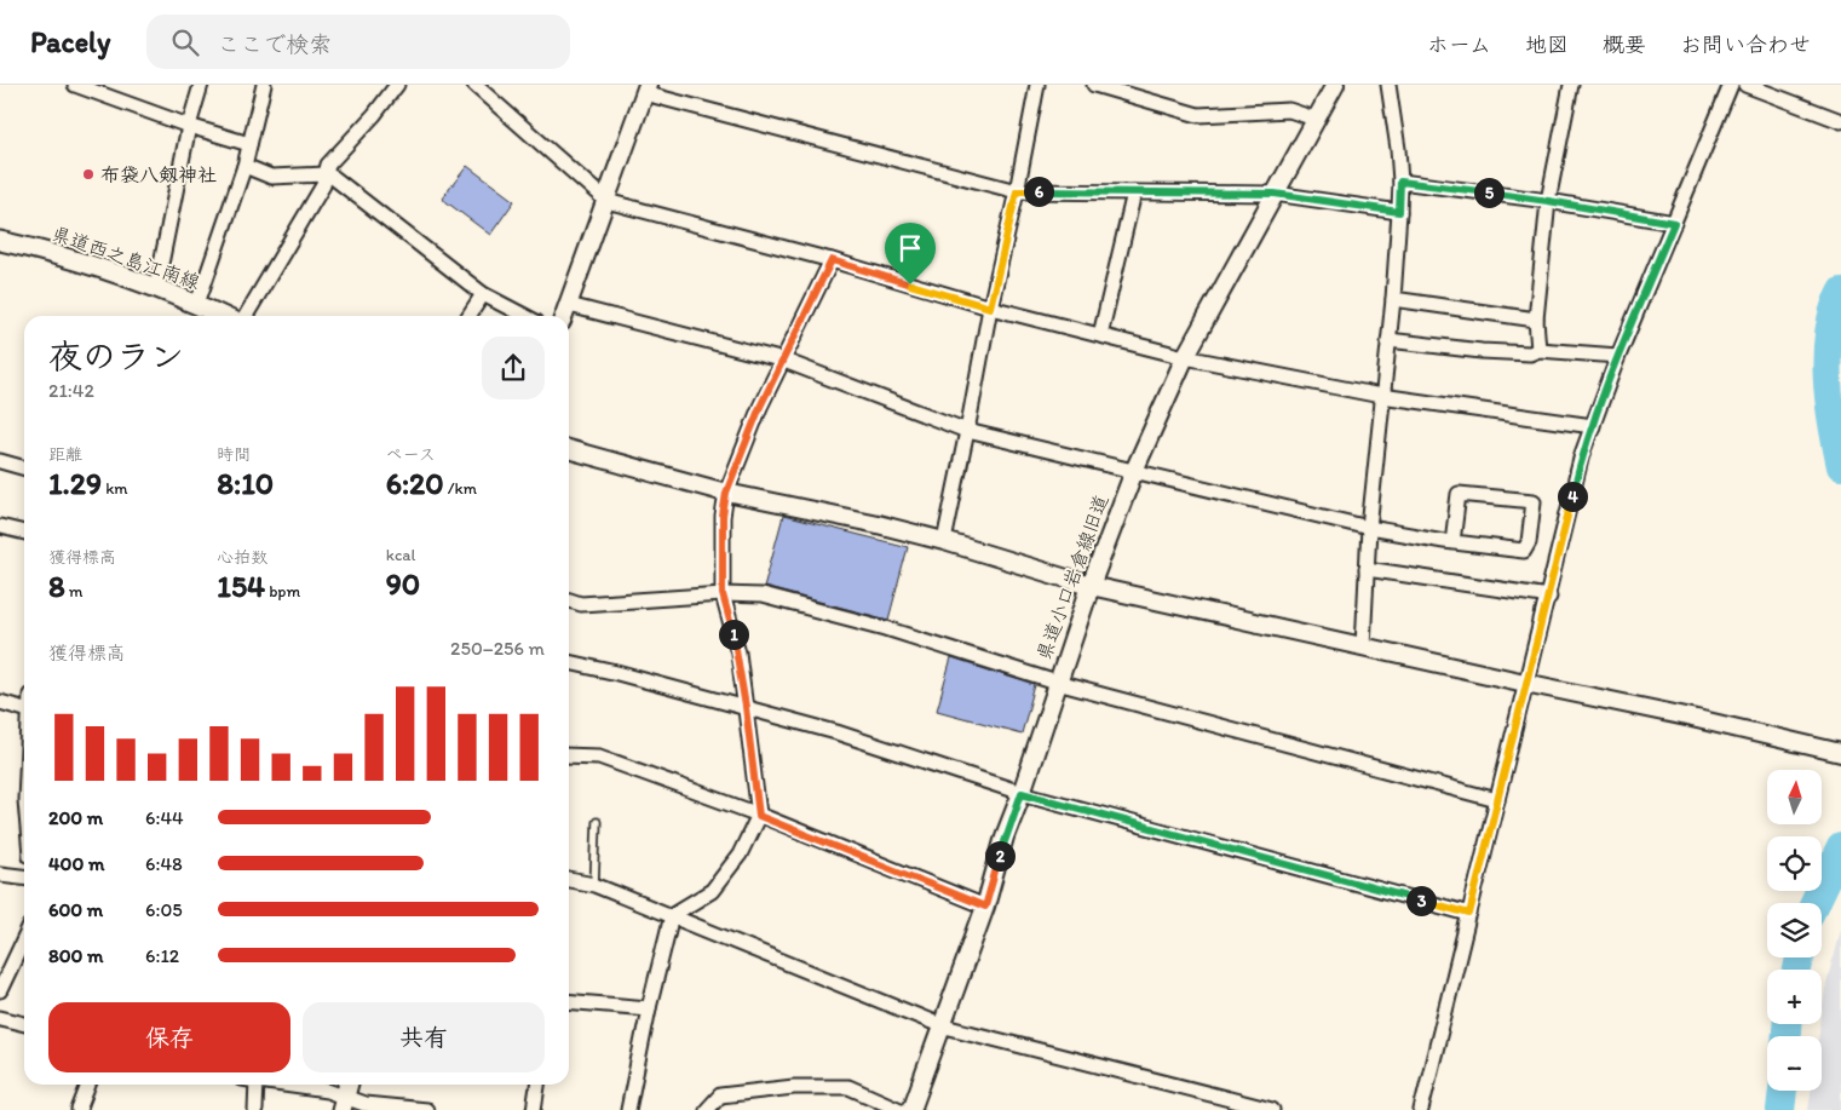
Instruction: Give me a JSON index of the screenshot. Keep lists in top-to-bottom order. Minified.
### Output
{"streets":{"main road":["県道西之島江南線"],"street":["県道小口岩倉線旧道"]},"places":["布袋八剱神社"],"north":"top","page":{"header":"Pacely","search":"ここで検索","nav":["ホーム","地図","概要","お問い合わせ"],"pins":["6","5","4","1","2","3"],"heading":["夜のラン","21:42"],"stats":[["距離","1.29 km"],["時間","8:10"],["ペース","6:20 /km"],["獲得標高","8 m"],["心拍数","154 bpm"],["kcal","90"]],"chart":["獲得標高","250–256 m"],"map_buttons":["+","−"],"list":[{"name":"200 m","note":"6:44"},{"name":"400 m","note":"6:48"},{"name":"600 m","note":"6:05"},{"name":"800 m","note":"6:12"}],"buttons":["保存","共有"]}}
